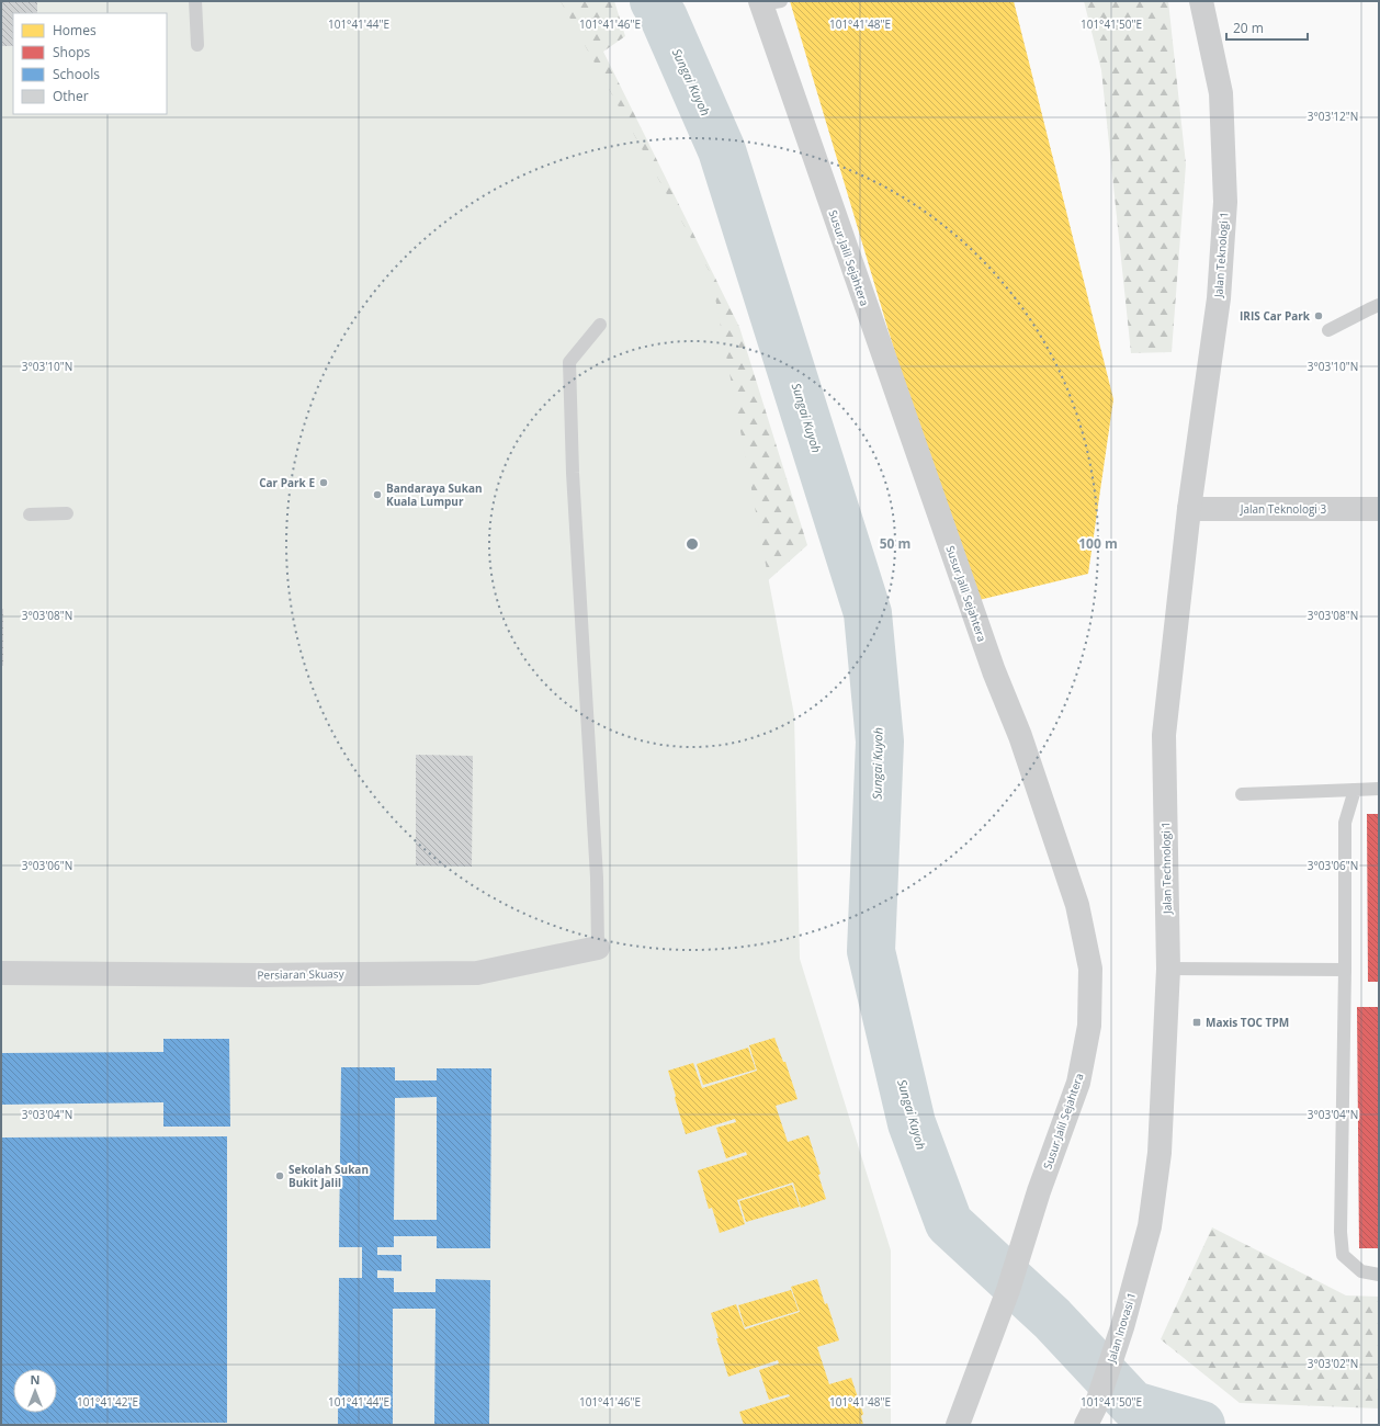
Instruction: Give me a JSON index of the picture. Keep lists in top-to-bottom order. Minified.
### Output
{"streets":{"street":["Jalan Teknologi 1","Susur Jalil Sejahtera","Jalan Teknologi 3","Jalan Technologi 1","Persiaran Skuasy","Jalan Inovasi 1"]},"crossings":[["Jalan Teknologi 1","Jalan Teknologi 3"],["Jalan Teknologi 1","Jalan Technologi 1"],["Jalan Teknologi 3","Jalan Technologi 1"],["Jalan Technologi 1","Jalan Inovasi 1"]],"water":["Sungai Kuyoh"],"places":{"other":["IRIS Car Park","Car Park E","Bandaraya Sukan Kuala Lumpur","Sekolah Sukan Bukit Jalil"],"transit":["Maxis TOC TPM"]},"legend":["Homes","Shops","Schools","Other"],"scale_bar":"20 m","north":"top","coordinates":["101°41'44\"E","101°41'46\"E","101°41'48\"E","101°41'50\"E","3°03'12\"N","3°03'10\"N","3°03'08\"N","3°03'06\"N","3°03'04\"N","3°03'02\"N","101°41'42\"E"],"rings":["50 m","100 m"]}
